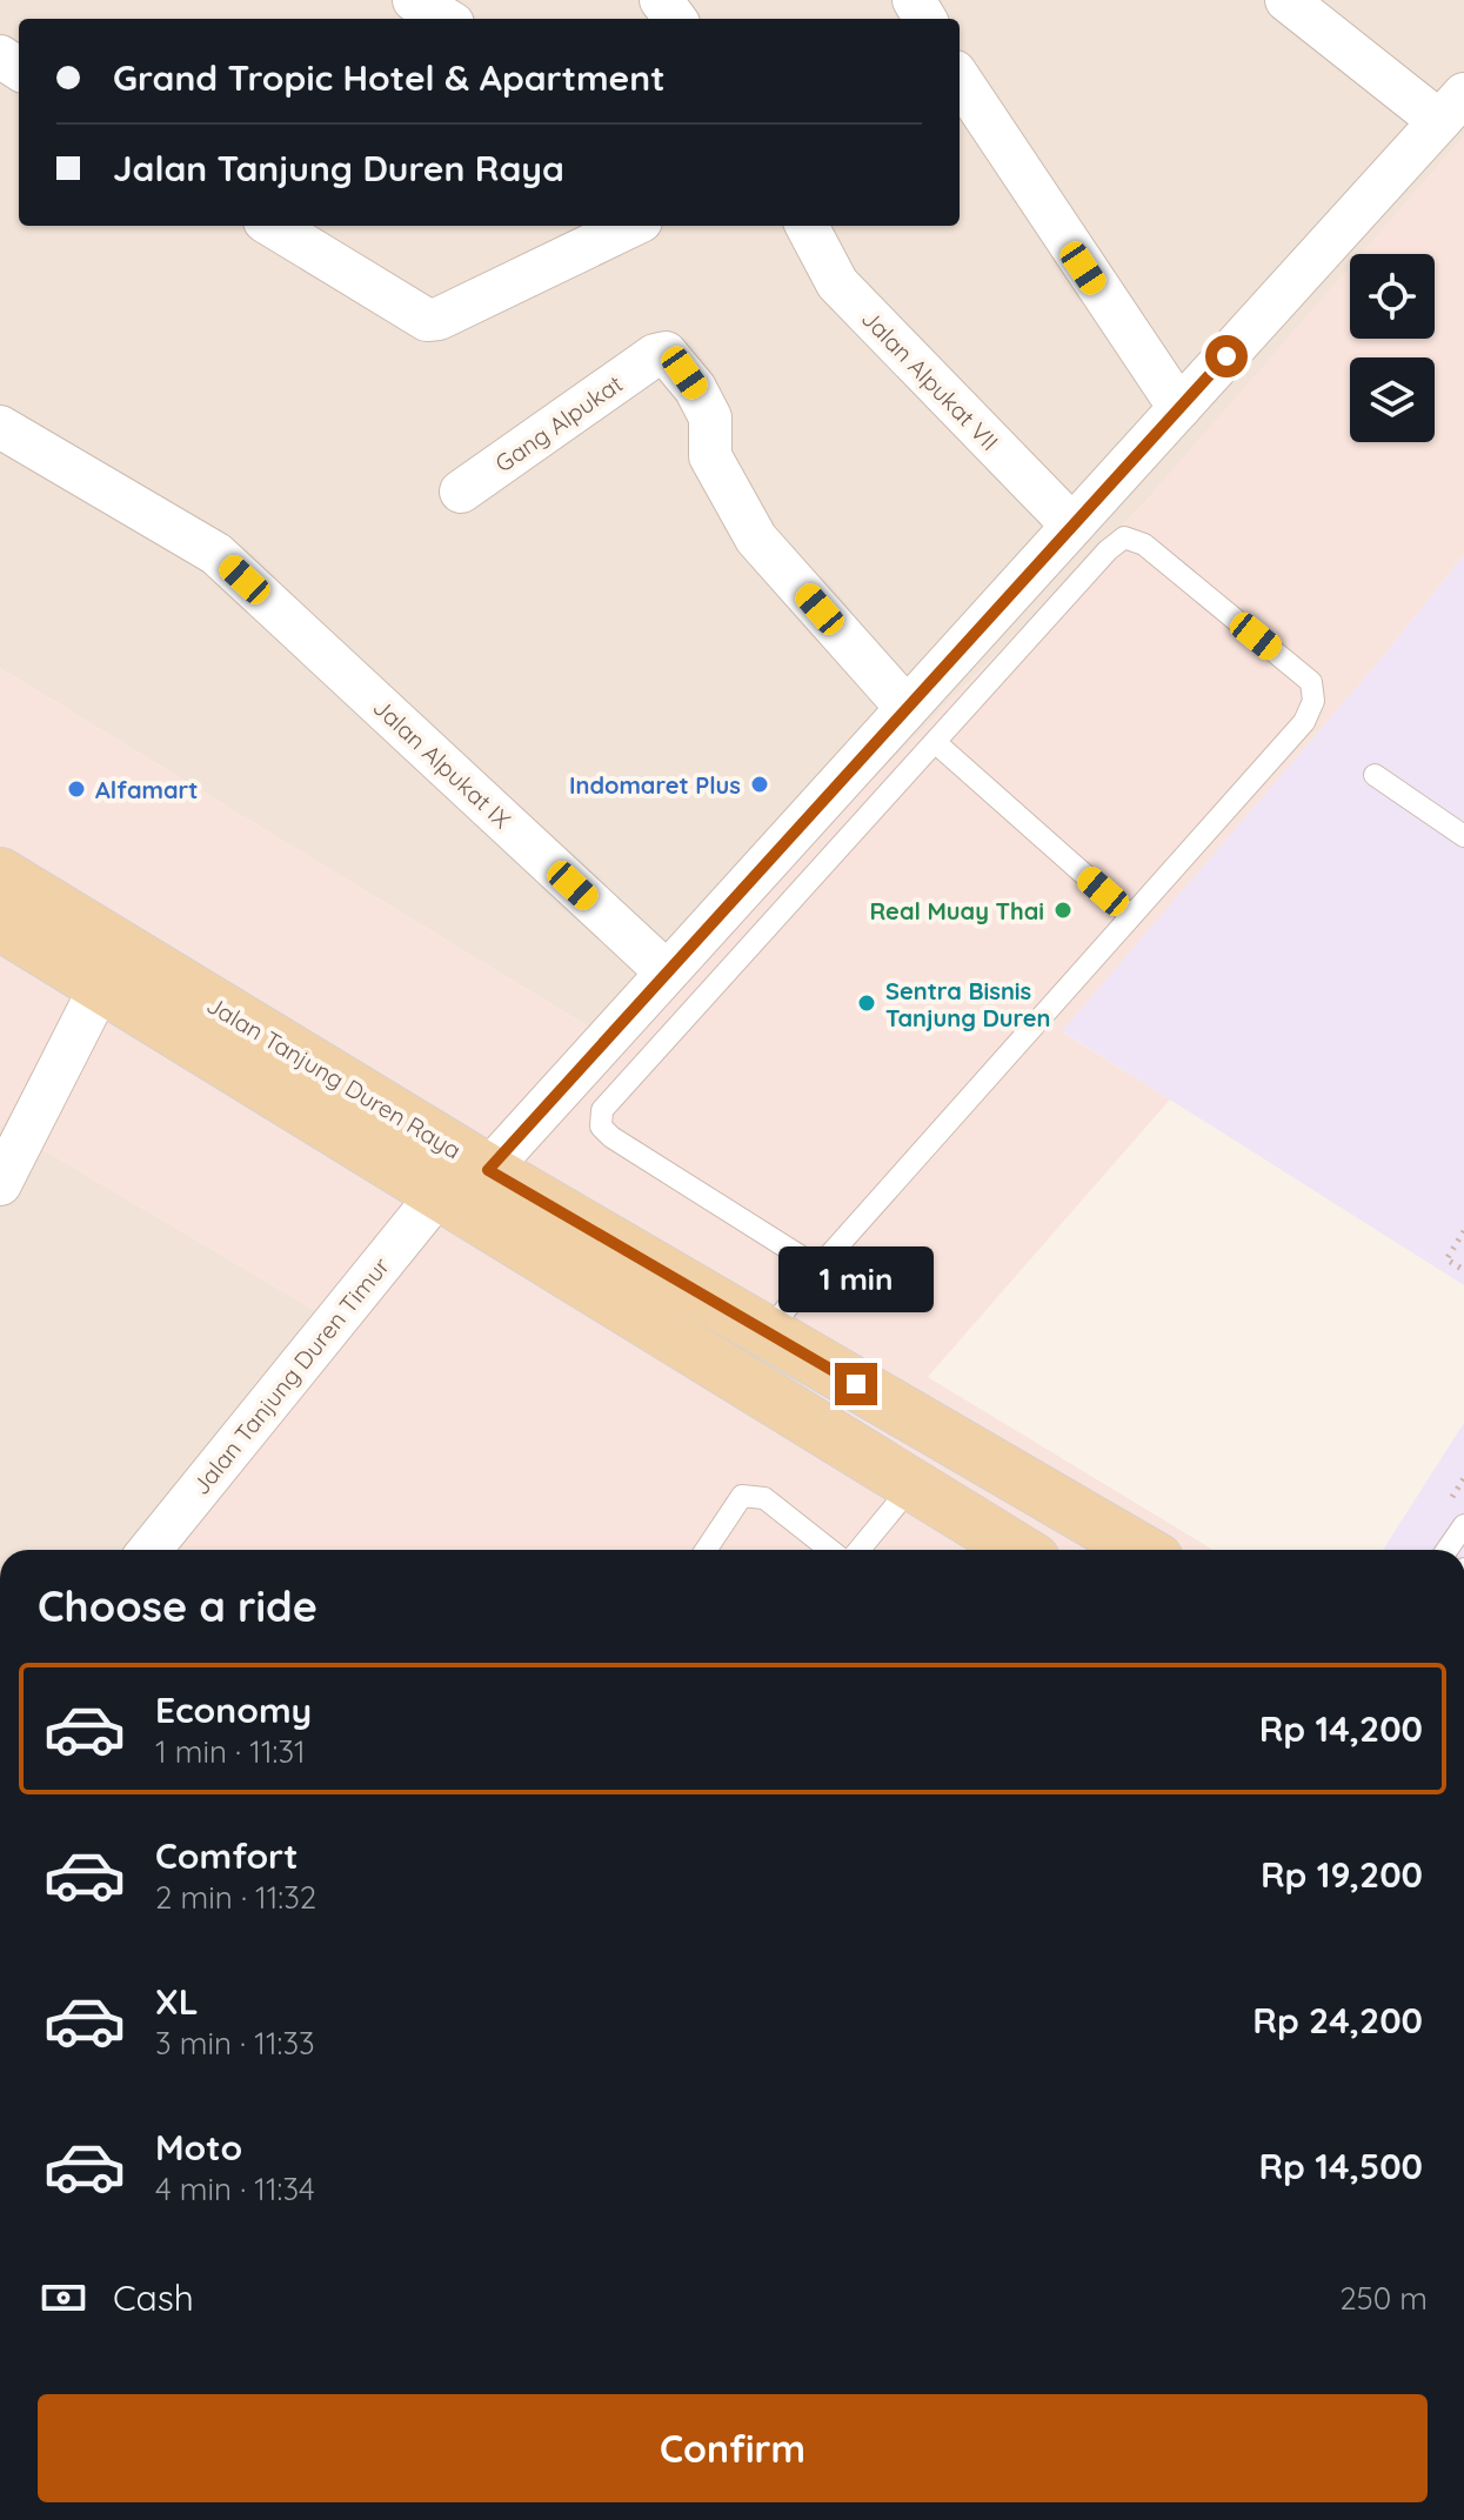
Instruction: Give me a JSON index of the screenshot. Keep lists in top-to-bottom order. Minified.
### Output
{"streets":{"main road":["Jalan Tanjung Duren Raya"],"street":["Jalan Alpukat VII","Gang Alpukat","Jalan Alpukat IX","Jalan Tanjung Duren Timur"]},"crossings":[["Jalan Tanjung Duren Raya","Jalan Tanjung Duren Timur"]],"places":["Indomaret Plus","Alfamart","Real Muay Thai","Sentra Bisnis Tanjung Duren"],"page":{"banner":["Grand Tropic Hotel & Apartment","Jalan Tanjung Duren Raya"],"bubble":"1 min","heading":"Choose a ride","list":[{"name":"Economy","note":"1 min · 11:31","value":"Rp 14,200"},{"name":"Comfort","note":"2 min · 11:32","value":"Rp 19,200"},{"name":"XL","note":"3 min · 11:33","value":"Rp 24,200"},{"name":"Moto","note":"4 min · 11:34","value":"Rp 14,500"}],"pay":["Cash","250 m"],"buttons":"Confirm"}}
